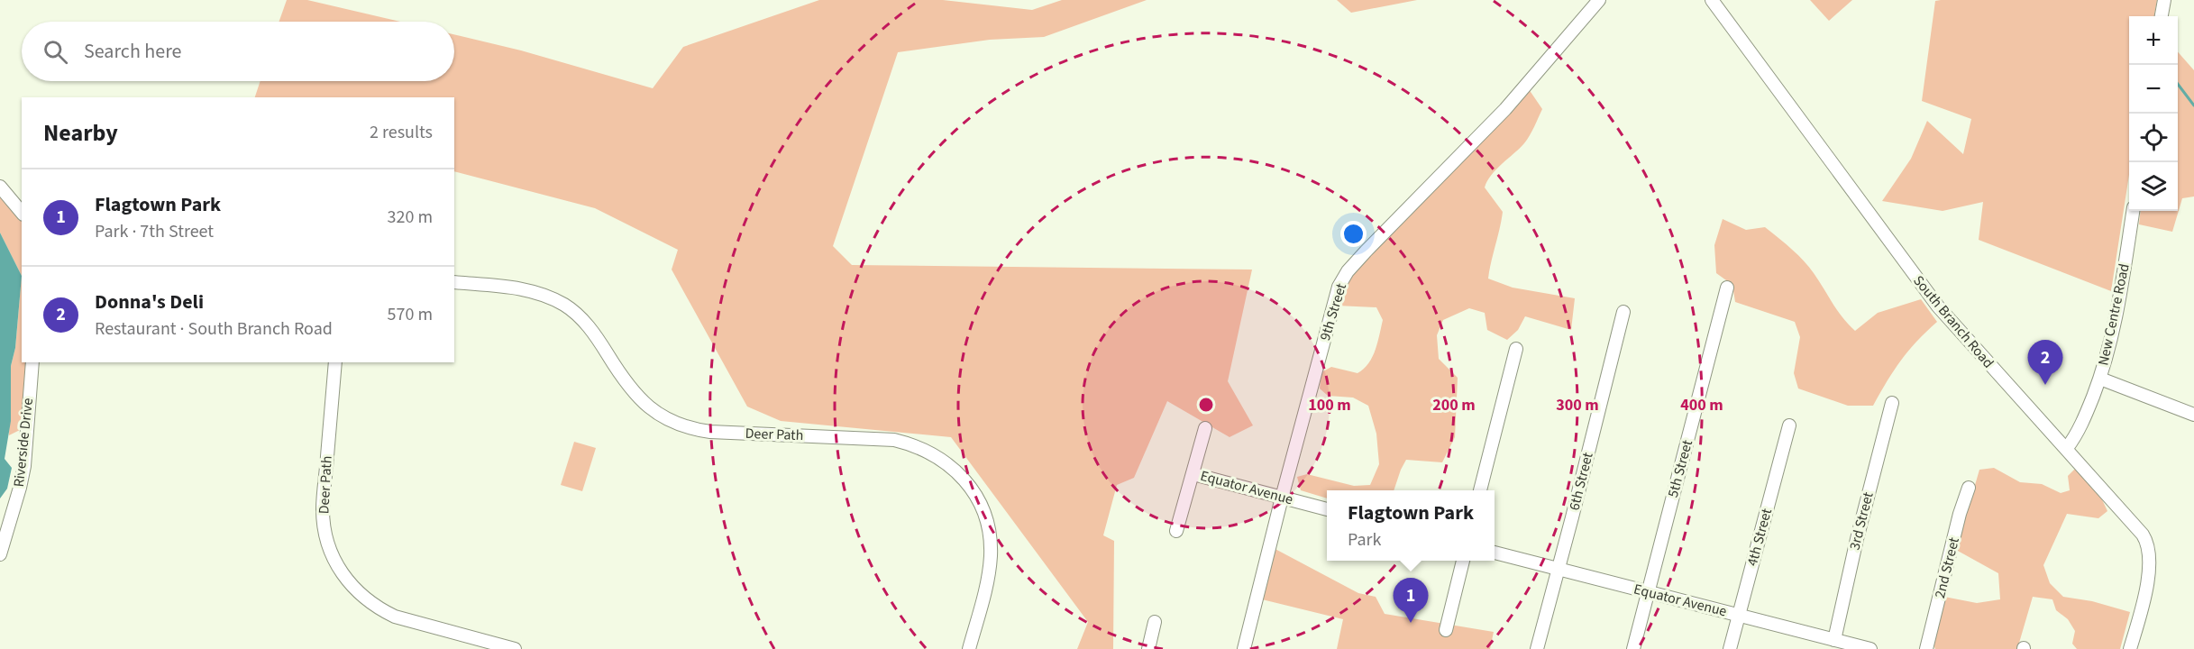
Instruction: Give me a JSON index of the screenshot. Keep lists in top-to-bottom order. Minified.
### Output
{"streets":{"street":["9th Street","New Centre Road","South Branch Road","Deer Path","Riverside Drive","5th Street","6th Street","Equator Avenue","3rd Street","4th Street","2nd Street"]},"crossings":[["9th Street","Equator Avenue"],["New Centre Road","South Branch Road"],["5th Street","Equator Avenue"],["6th Street","Equator Avenue"],["Equator Avenue","3rd Street"],["Equator Avenue","4th Street"]],"page":{"map_buttons":["+","−"],"search":"Search here","heading":["Nearby","2 results"],"list":[{"mark":"1","name":"Flagtown Park","note":"Park · 7th Street","value":"320 m"},{"mark":"2","name":"Donna's Deli","note":"Restaurant · South Branch Road","value":"570 m"}],"pins":["2","1"],"popup":["Flagtown Park","Park"]},"rings":["100 m","200 m","300 m","400 m"]}
